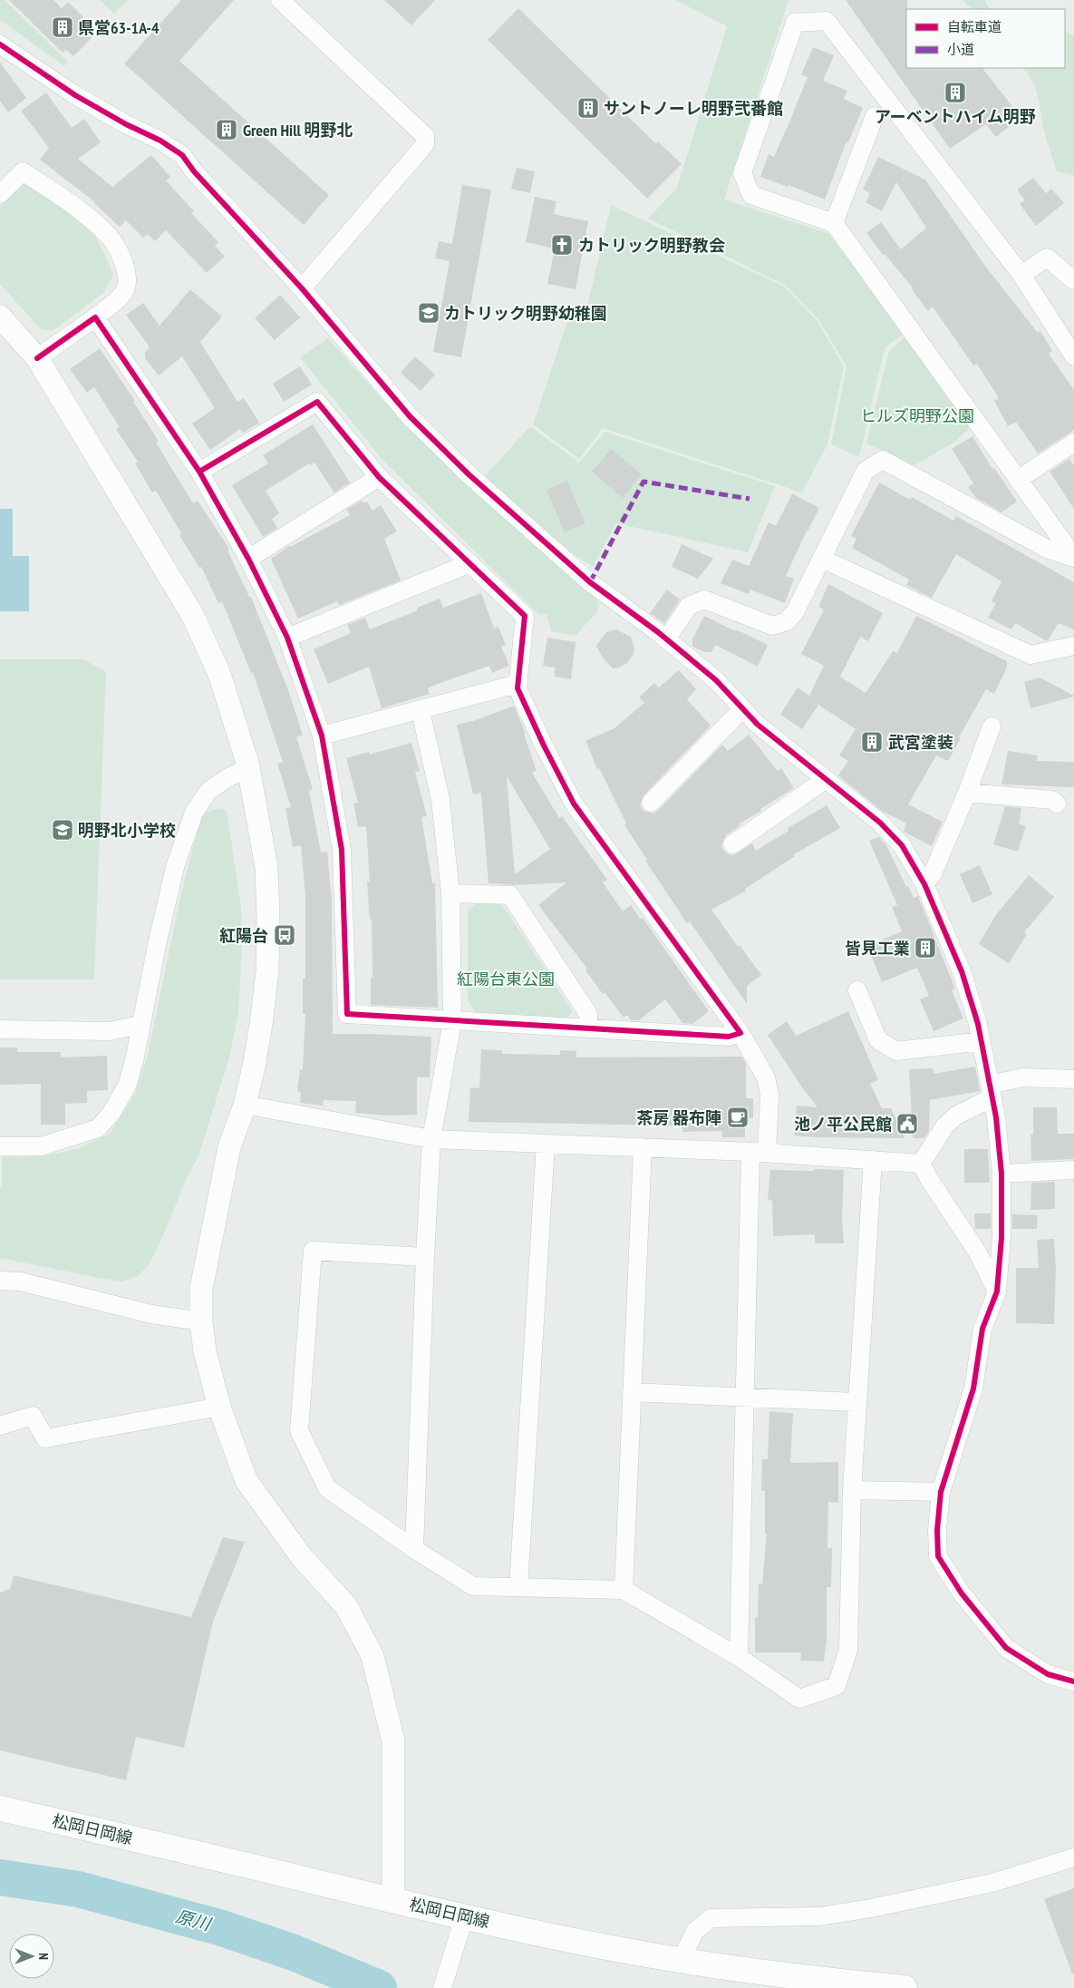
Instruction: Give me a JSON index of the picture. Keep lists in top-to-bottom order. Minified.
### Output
{"streets":{"main road":["松岡日岡線"]},"water":["原川"],"parks":["ヒルズ明野公園","紅陽台東公園"],"places":{"building":["県営63-1A-4","アーベントハイム明野","サントノーレ明野弐番館","Green Hill 明野北","武宮塗装","皆見工業"],"church":["カトリック明野教会"],"school or university":["カトリック明野幼稚園","明野北小学校"],"bus stop":["紅陽台"],"cafe":["茶房 器布陣"],"public building":["池ノ平公民館"]},"legend":["自転車道","小道"],"north":"right"}
